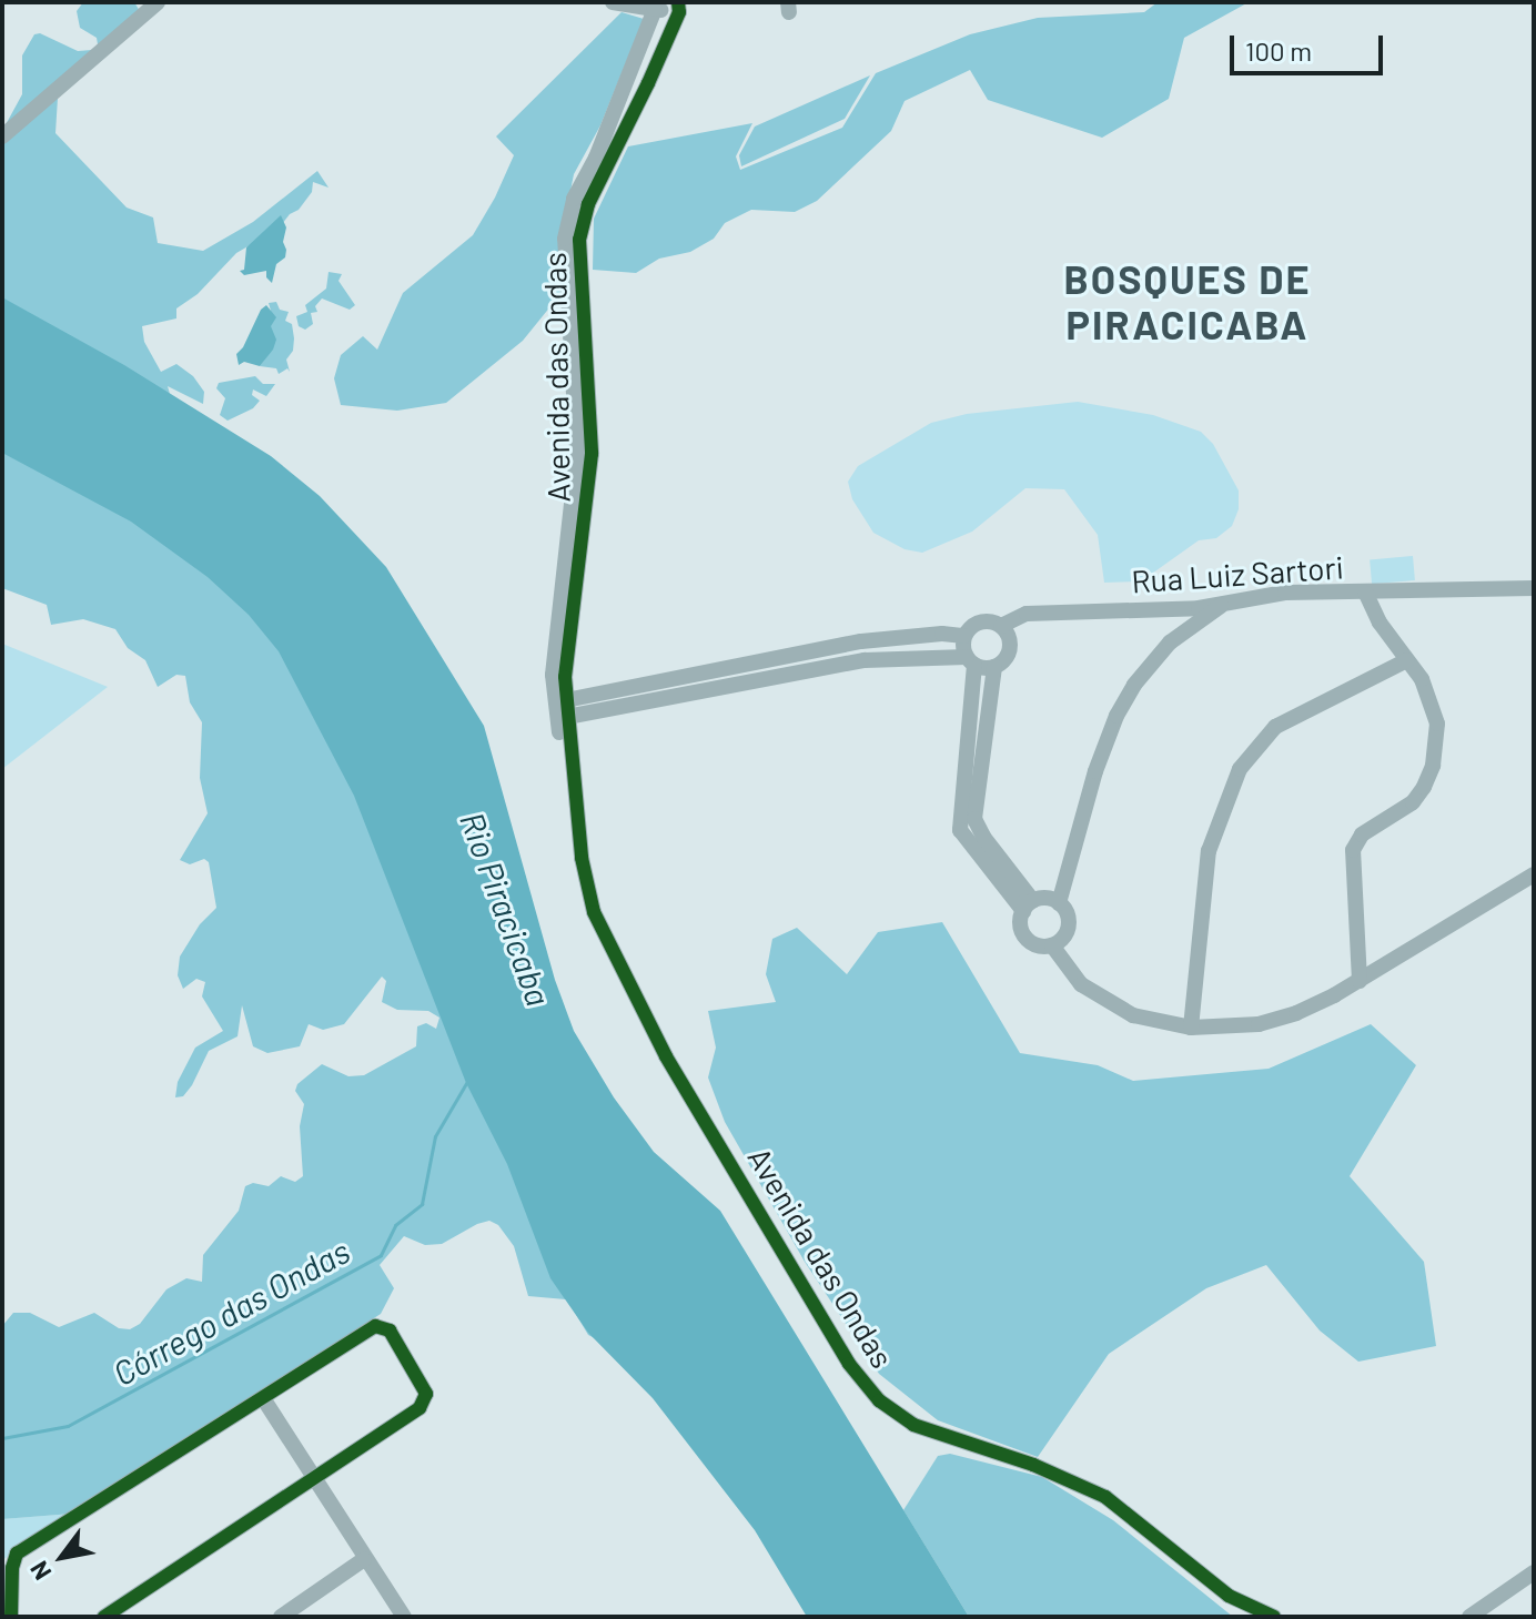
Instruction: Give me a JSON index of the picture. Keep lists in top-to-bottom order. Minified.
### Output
{"streets":{"street":["Avenida das Ondas","Rua Luiz Sartori"]},"districts":["BOSQUES DE PIRACICABA"],"water":["Rio Piracicaba","Córrego das Ondas"],"scale_bar":"100 m","north":"bottom left"}
